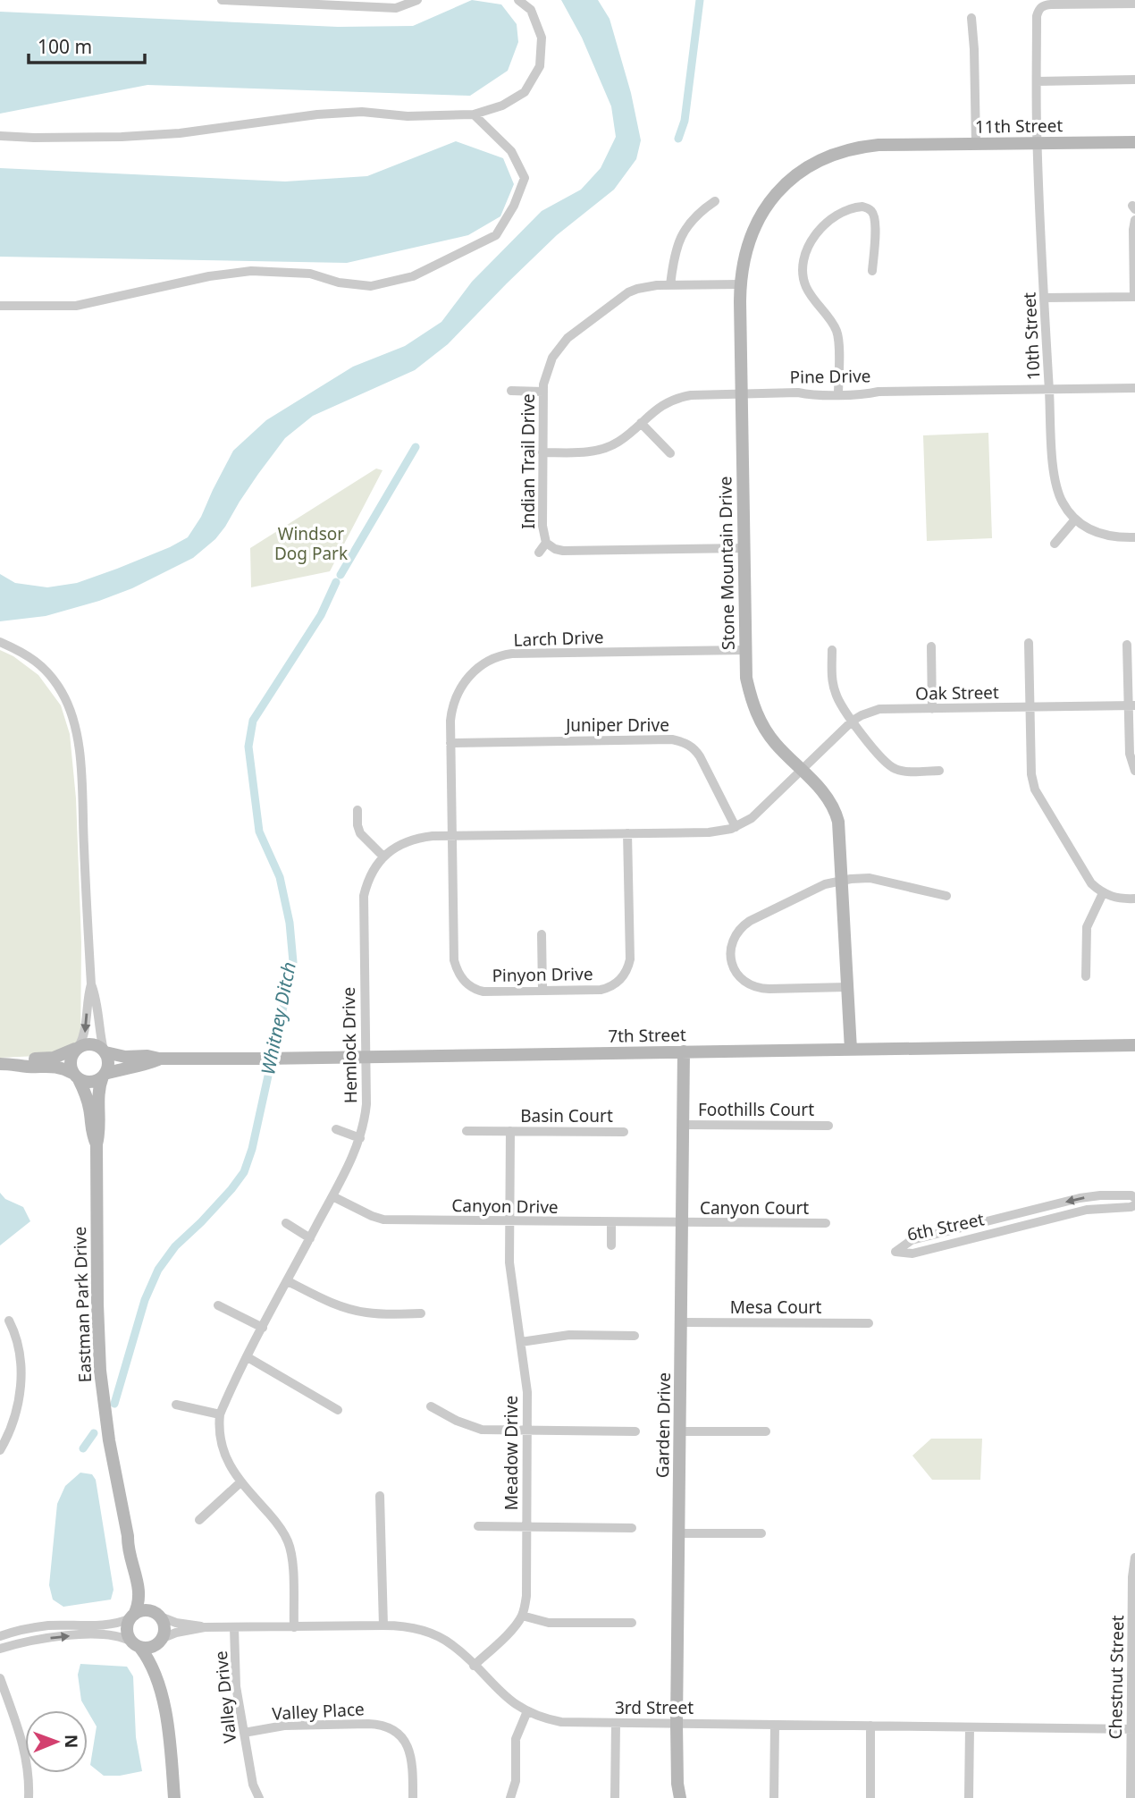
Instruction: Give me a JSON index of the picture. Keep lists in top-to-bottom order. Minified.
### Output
{"streets":{"street":["11th Street","10th Street","Pine Drive","Indian Trail Drive","Stone Mountain Drive","Larch Drive","Oak Street","Juniper Drive","Pinyon Drive","7th Street","Hemlock Drive","Foothills Court","Basin Court","Canyon Drive","Canyon Court","6th Street","Eastman Park Drive","Mesa Court","Garden Drive","Meadow Drive","Chestnut Street","Valley Drive","3rd Street","Valley Place"]},"crossings":[["11th Street","10th Street"],["11th Street","Stone Mountain Drive"],["10th Street","Pine Drive"],["Pine Drive","Indian Trail Drive"],["Pine Drive","Stone Mountain Drive"],["Indian Trail Drive","Stone Mountain Drive"],["Stone Mountain Drive","Larch Drive"],["Stone Mountain Drive","Oak Street"],["Stone Mountain Drive","7th Street"],["Stone Mountain Drive","Hemlock Drive"],["Larch Drive","Juniper Drive"],["Larch Drive","Pinyon Drive"],["Larch Drive","Hemlock Drive"],["Oak Street","Hemlock Drive"],["Juniper Drive","Hemlock Drive"],["Pinyon Drive","Hemlock Drive"],["7th Street","Hemlock Drive"],["7th Street","Eastman Park Drive"],["7th Street","Garden Drive"],["Hemlock Drive","Canyon Drive"],["Hemlock Drive","3rd Street"],["Foothills Court","Garden Drive"],["Basin Court","Canyon Drive"],["Basin Court","Meadow Drive"],["Canyon Drive","Canyon Court"],["Canyon Drive","Garden Drive"],["Canyon Drive","Meadow Drive"],["Canyon Court","Garden Drive"],["Eastman Park Drive","3rd Street"],["Mesa Court","Garden Drive"],["Garden Drive","3rd Street"],["Chestnut Street","3rd Street"],["Valley Drive","3rd Street"],["Valley Drive","Valley Place"]],"water":["Whitney Ditch"],"parks":["Windsor Dog Park"],"scale_bar":"100 m","north":"right"}
